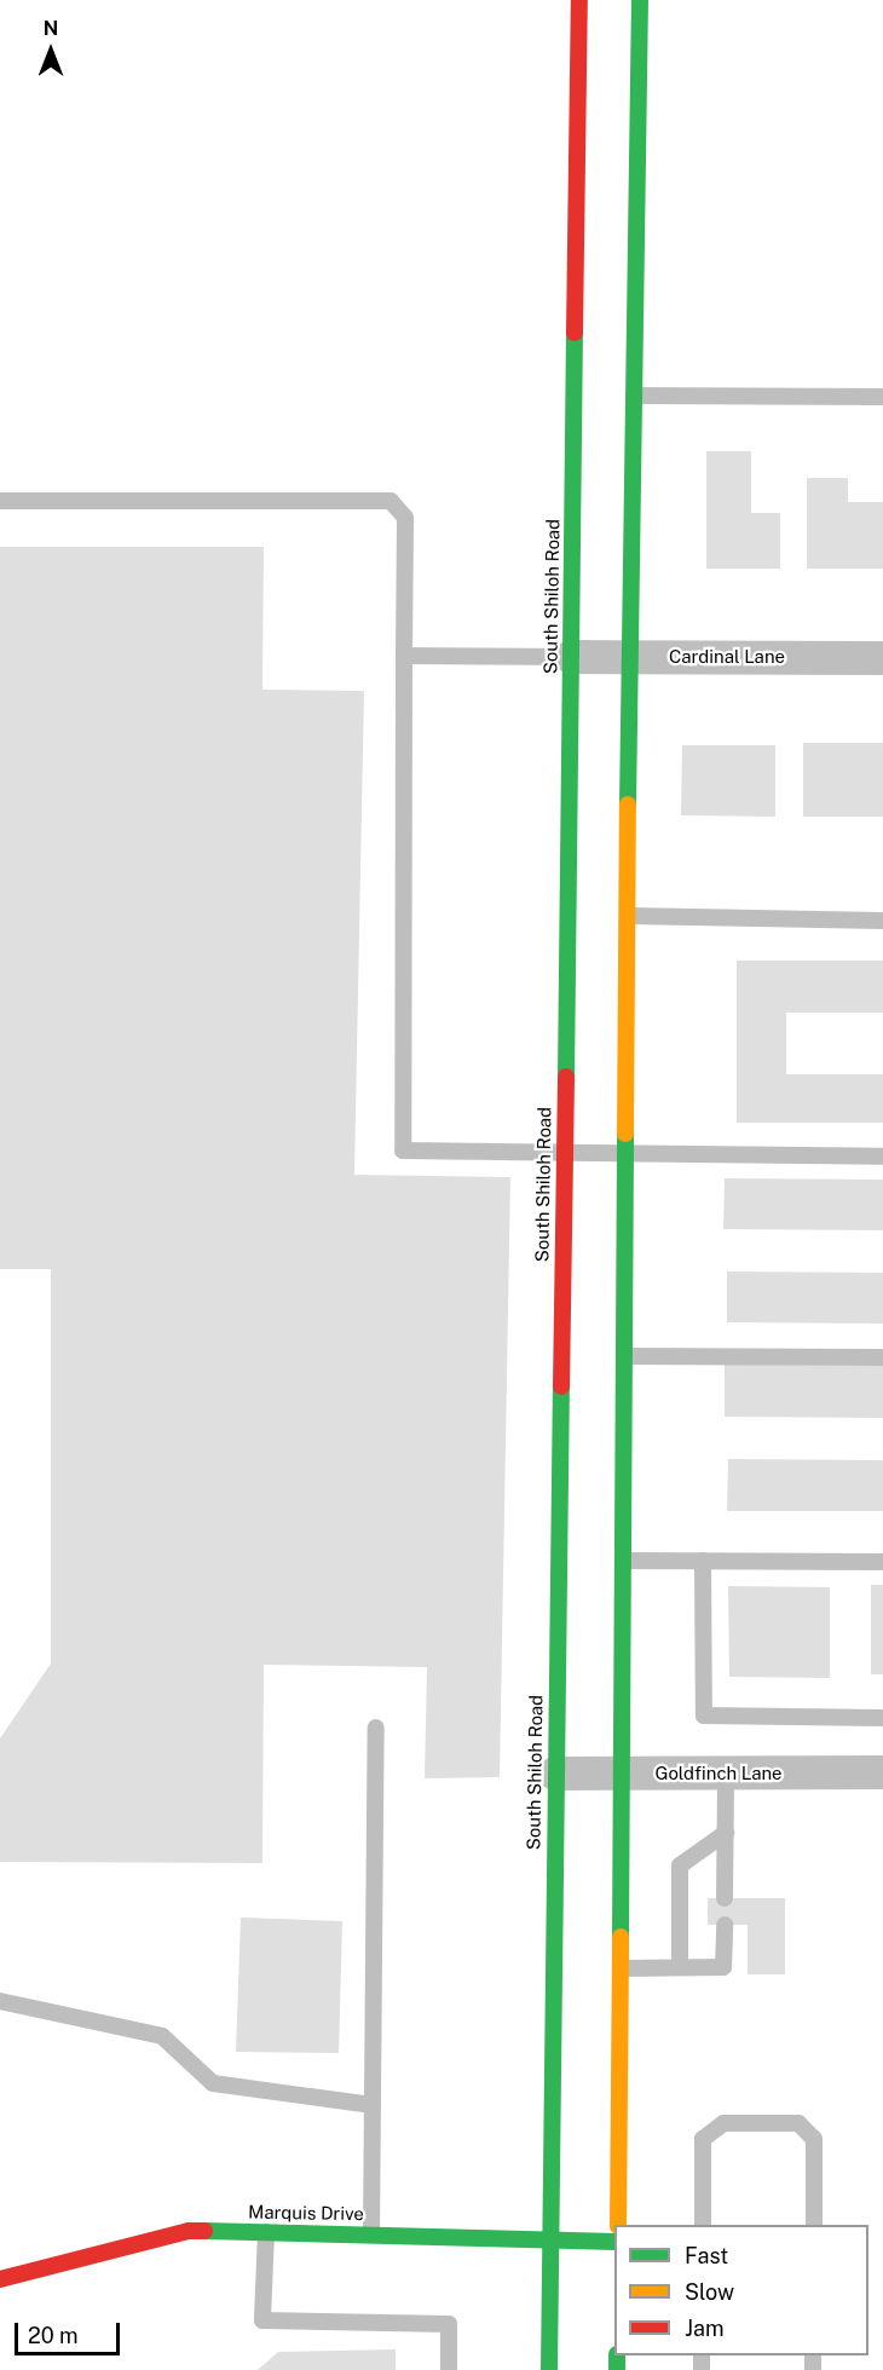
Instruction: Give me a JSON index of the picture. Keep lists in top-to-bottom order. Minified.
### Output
{"streets":{"main road":["South Shiloh Road","Marquis Drive"],"street":["Cardinal Lane","Goldfinch Lane"]},"crossings":[["South Shiloh Road","Cardinal Lane"],["South Shiloh Road","Goldfinch Lane"],["South Shiloh Road","Marquis Drive"]],"legend":["Fast","Slow","Jam"],"scale_bar":"20 m","north":"top"}
